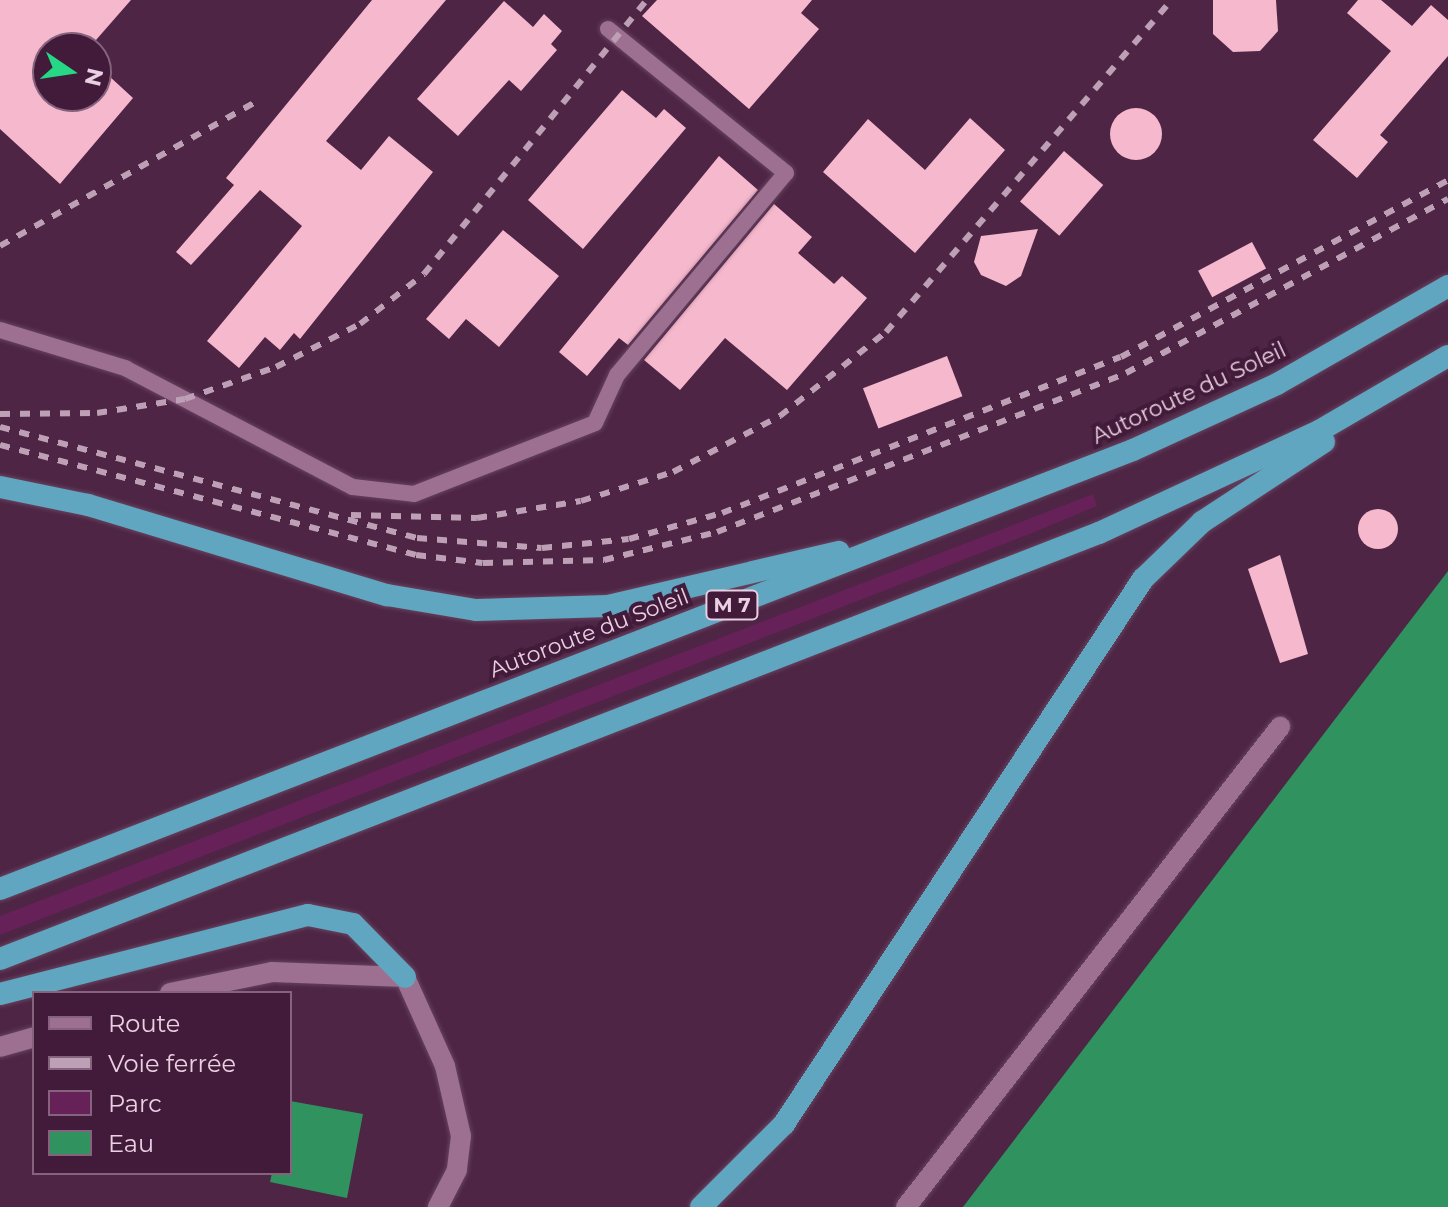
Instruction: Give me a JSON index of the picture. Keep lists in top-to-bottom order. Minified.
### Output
{"streets":{"highway":["Autoroute du Soleil","M 7"]},"legend":["Route","Voie ferrée","Parc","Eau"],"north":"right"}
